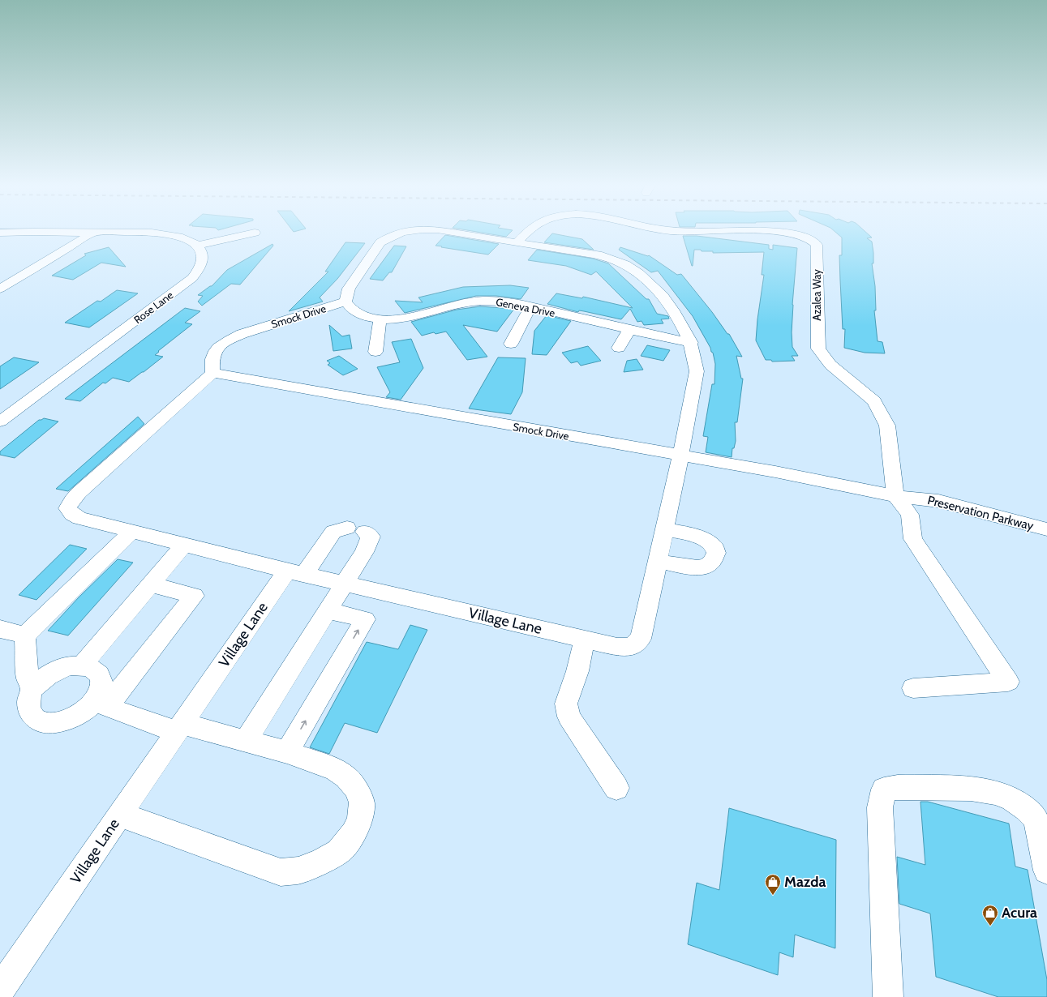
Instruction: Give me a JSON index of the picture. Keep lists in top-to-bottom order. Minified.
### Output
{"streets":{"street":["Azalea Way","Rose Lane","Geneva Drive","Smock Drive","Preservation Parkway","Village Lane"]},"crossings":[["Azalea Way","Smock Drive"],["Azalea Way","Preservation Parkway"],["Geneva Drive","Smock Drive"],["Smock Drive","Preservation Parkway"]],"places":{"shop":["Mazda","Acura"]}}
